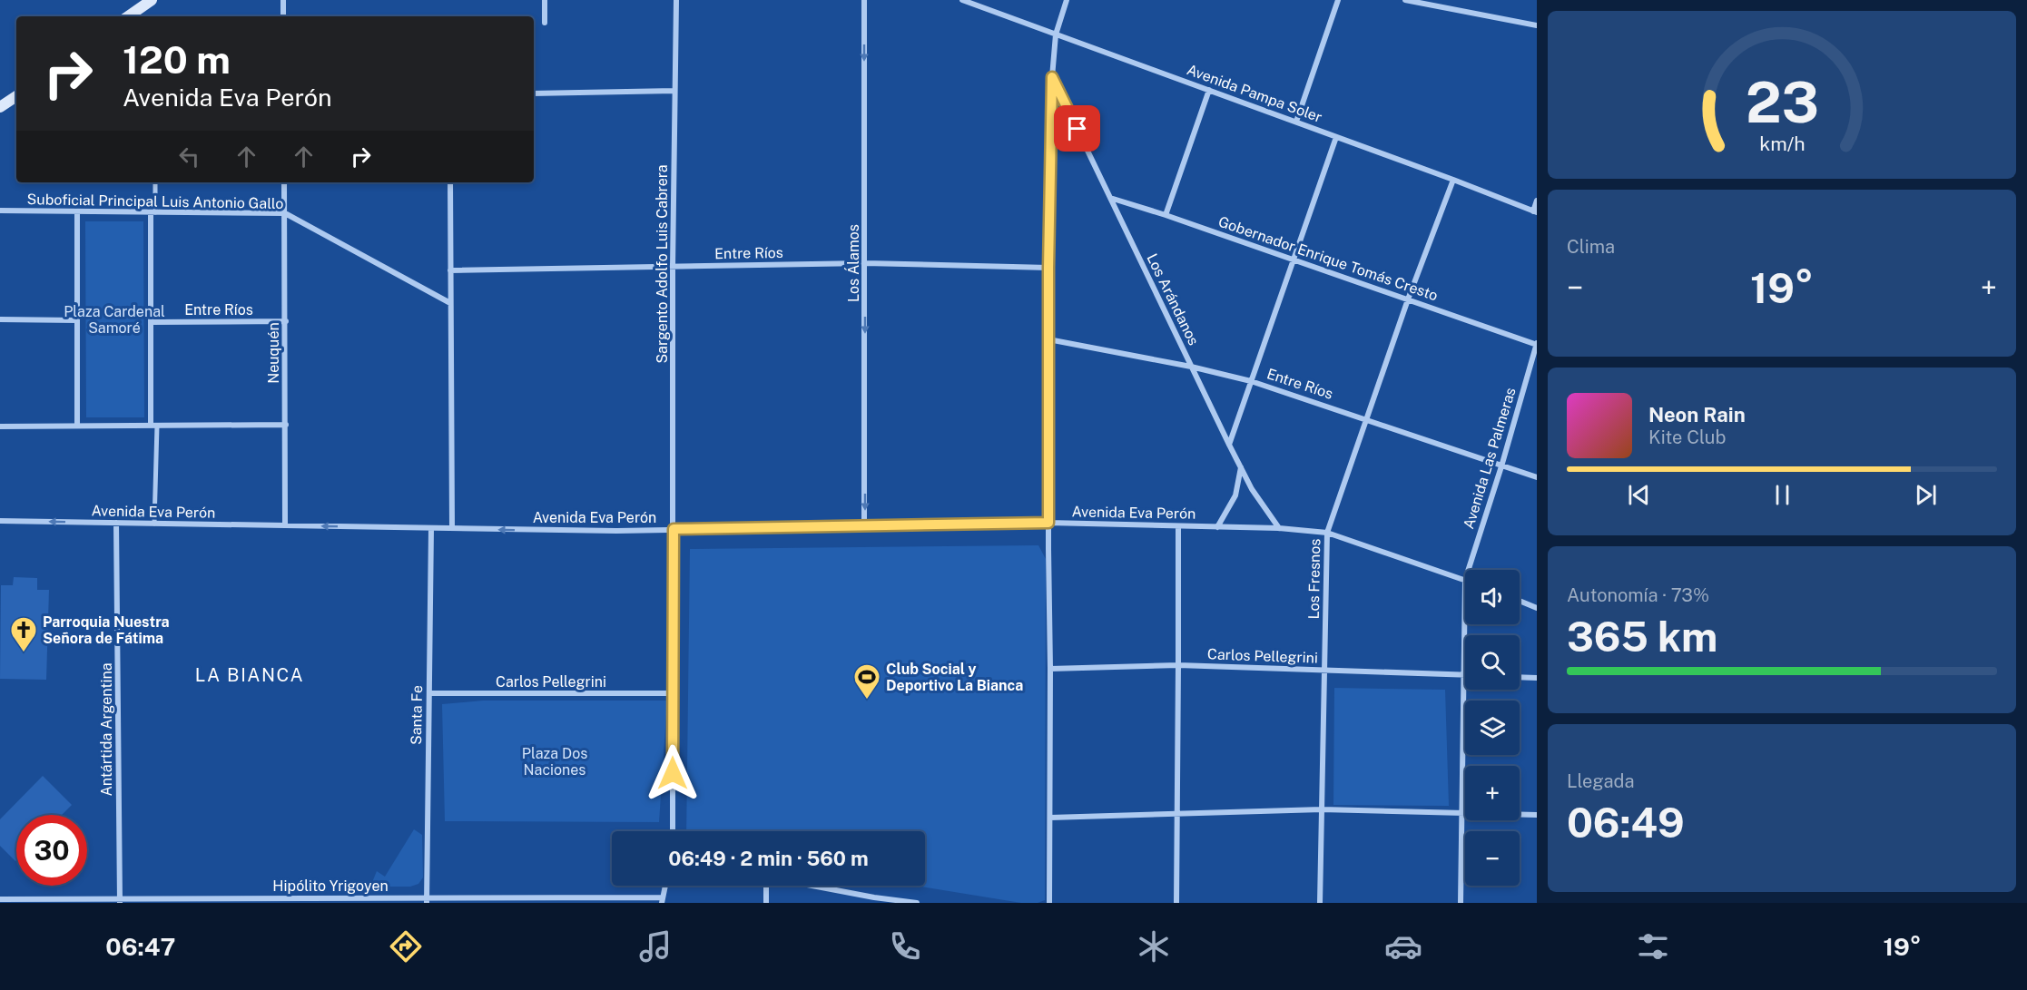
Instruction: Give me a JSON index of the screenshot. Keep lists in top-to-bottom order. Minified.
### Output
{"streets":{"street":["Avenida Pampa Soler","Suboficial Principal Luis Antonio Gallo","Entre Ríos","Gobernador Enrique Tomás Cresto","Los Álamos","Sargento Adolfo Luis Cabrera","Los Arándanos","Neuquén","Avenida Las Palmeras","Avenida Eva Perón","Los Fresnos","Carlos Pellegrini","Santa Fe","Antártida Argentina","Hipólito Yrigoyen"]},"crossings":[["Avenida Pampa Soler","Los Fresnos"],["Suboficial Principal Luis Antonio Gallo","Neuquén"],["Entre Ríos","Los Álamos"],["Entre Ríos","Sargento Adolfo Luis Cabrera"],["Entre Ríos","Los Arándanos"],["Entre Ríos","Neuquén"],["Entre Ríos","Avenida Las Palmeras"],["Entre Ríos","Los Fresnos"],["Gobernador Enrique Tomás Cresto","Los Arándanos"],["Gobernador Enrique Tomás Cresto","Avenida Las Palmeras"],["Gobernador Enrique Tomás Cresto","Los Fresnos"],["Los Álamos","Avenida Eva Perón"],["Sargento Adolfo Luis Cabrera","Avenida Eva Perón"],["Sargento Adolfo Luis Cabrera","Carlos Pellegrini"],["Los Arándanos","Avenida Eva Perón"],["Neuquén","Avenida Eva Perón"],["Avenida Las Palmeras","Avenida Eva Perón"],["Avenida Las Palmeras","Carlos Pellegrini"],["Avenida Eva Perón","Los Fresnos"],["Avenida Eva Perón","Santa Fe"],["Avenida Eva Perón","Antártida Argentina"],["Los Fresnos","Carlos Pellegrini"],["Carlos Pellegrini","Santa Fe"],["Santa Fe","Hipólito Yrigoyen"],["Antártida Argentina","Hipólito Yrigoyen"]],"one_way":["Los Álamos"],"districts":["LA BIANCA"],"parks":["Plaza Cardenal Samoré","Plaza Dos Naciones"],"places":{"church":["Parroquia Nuestra Señora de Fátima"],"sports":["Club Social y Deportivo La Bianca"]},"page":{"turn":["120 m","Avenida Eva Perón"],"tile":["Clima",["Autonomía · 73%","365 km"],["Llegada","06:49"]],"heat":["−","19°","+"],"song":["Neon Rain","Kite Club"],"map_buttons":["+","−"],"limit":"30","trip":"06:49 · 2 min · 560 m","tabs":["06:47","19°"],"gauge":["23","km/h"]}}
